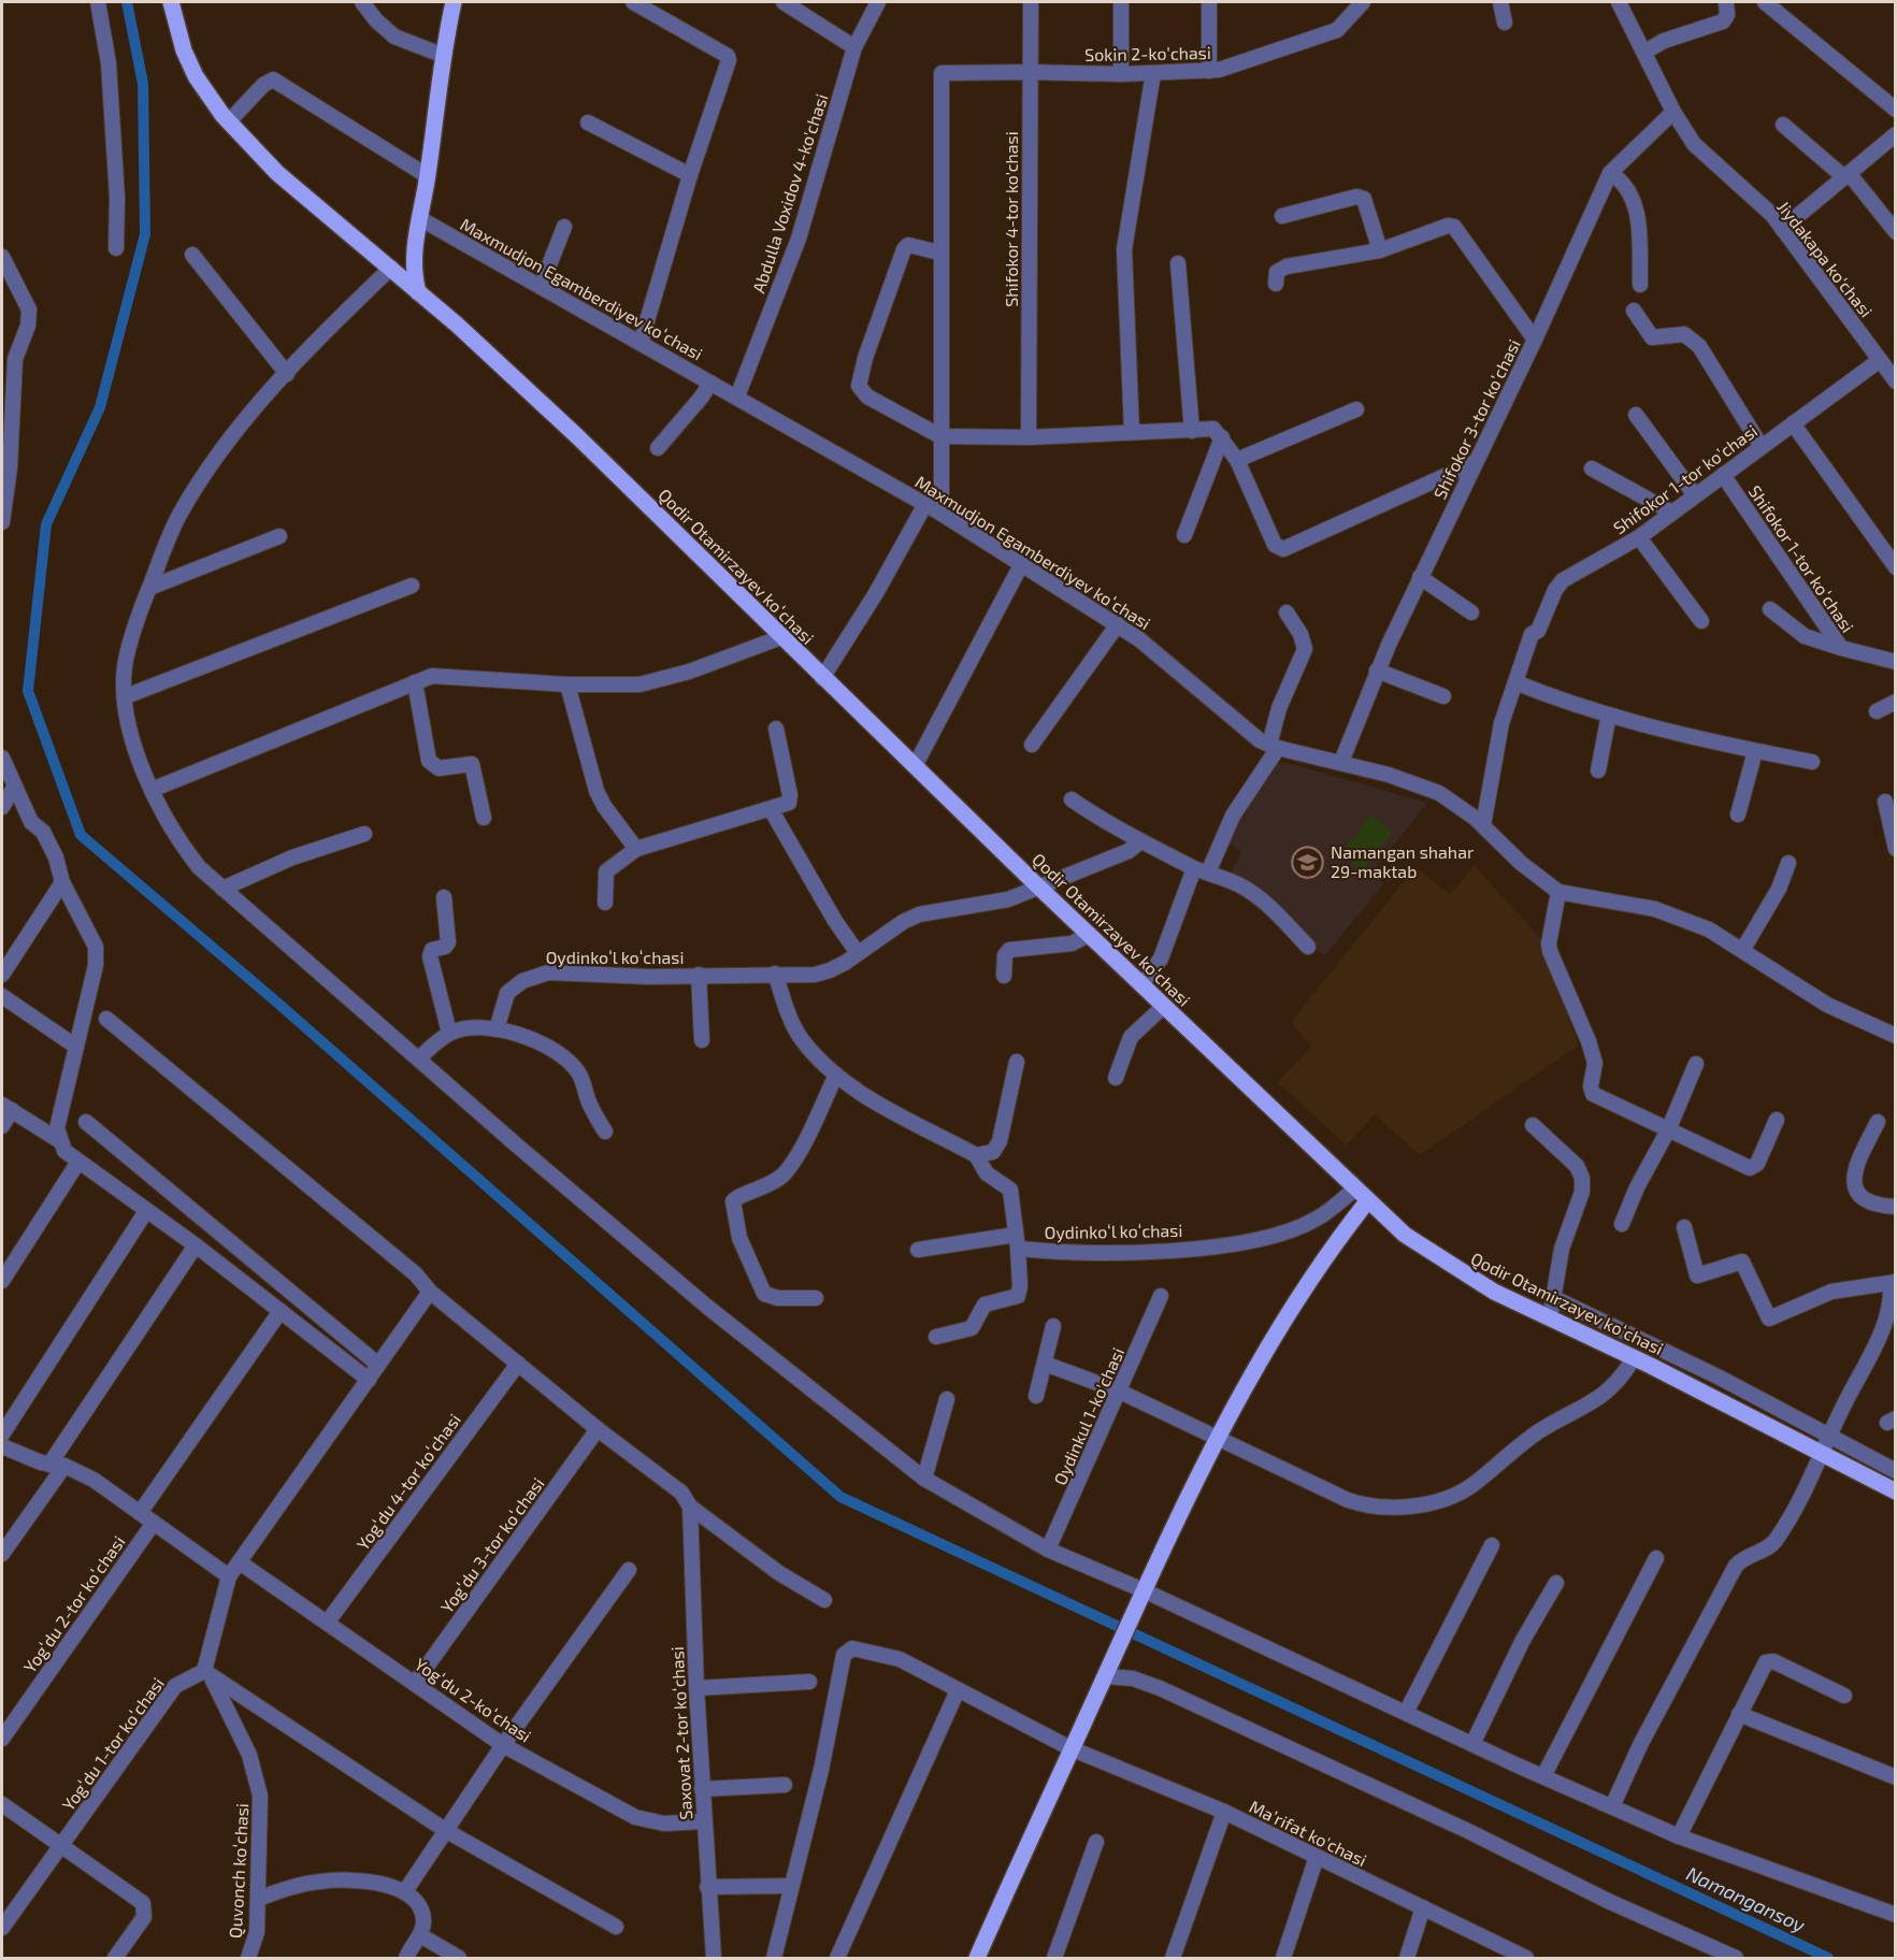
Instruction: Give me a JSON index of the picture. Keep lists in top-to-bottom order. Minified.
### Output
{"streets":{"main road":["Qodir Otamirzayev koʻchasi"],"street":["Sokin 2-koʼchasi","Abdulla Voxidov 4-ko'chasi","Shifokor 4-tor ko'chasi","Jiydakapa ko'chasi","Maxmudjon Egamberdiyev koʻchasi","Shifokor 3-tor koʼchasi","Shifokor 1-tor koʼchasi","Shifokor 1-tor koʻchasi","Oydinkoʻl koʻchasi","Oydinkul 1-ko'chasi","Yogʻdu 4-tor koʻchasi","Yogʻdu 3-tor koʻchasi","Yogʻdu 2-tor koʻchasi","Yogʻdu 2-koʻchasi","Saxovat 2-tor koʻchasi","Yogʻdu 1-tor koʻchasi","Maʼrifat ko'chasi","Quvonch koʻchasi"]},"crossings":[["Sokin 2-koʼchasi","Shifokor 4-tor ko'chasi"],["Abdulla Voxidov 4-ko'chasi","Maxmudjon Egamberdiyev koʻchasi"],["Jiydakapa ko'chasi","Shifokor 3-tor koʼchasi"],["Jiydakapa ko'chasi","Shifokor 1-tor koʼchasi"],["Maxmudjon Egamberdiyev koʻchasi","Shifokor 3-tor koʼchasi"],["Maxmudjon Egamberdiyev koʻchasi","Shifokor 1-tor koʼchasi"],["Shifokor 1-tor koʼchasi","Shifokor 1-tor koʻchasi"],["Qodir Otamirzayev koʻchasi","Oydinkoʻl koʻchasi"],["Yogʻdu 4-tor koʻchasi","Yogʻdu 2-koʻchasi"],["Yogʻdu 3-tor koʻchasi","Yogʻdu 2-koʻchasi"],["Yogʻdu 2-koʻchasi","Saxovat 2-tor koʻchasi"],["Yogʻdu 1-tor koʻchasi","Quvonch koʻchasi"]],"water":["Namangansoy"],"places":{"school or university":["Namangan shahar 29-maktab"]}}
